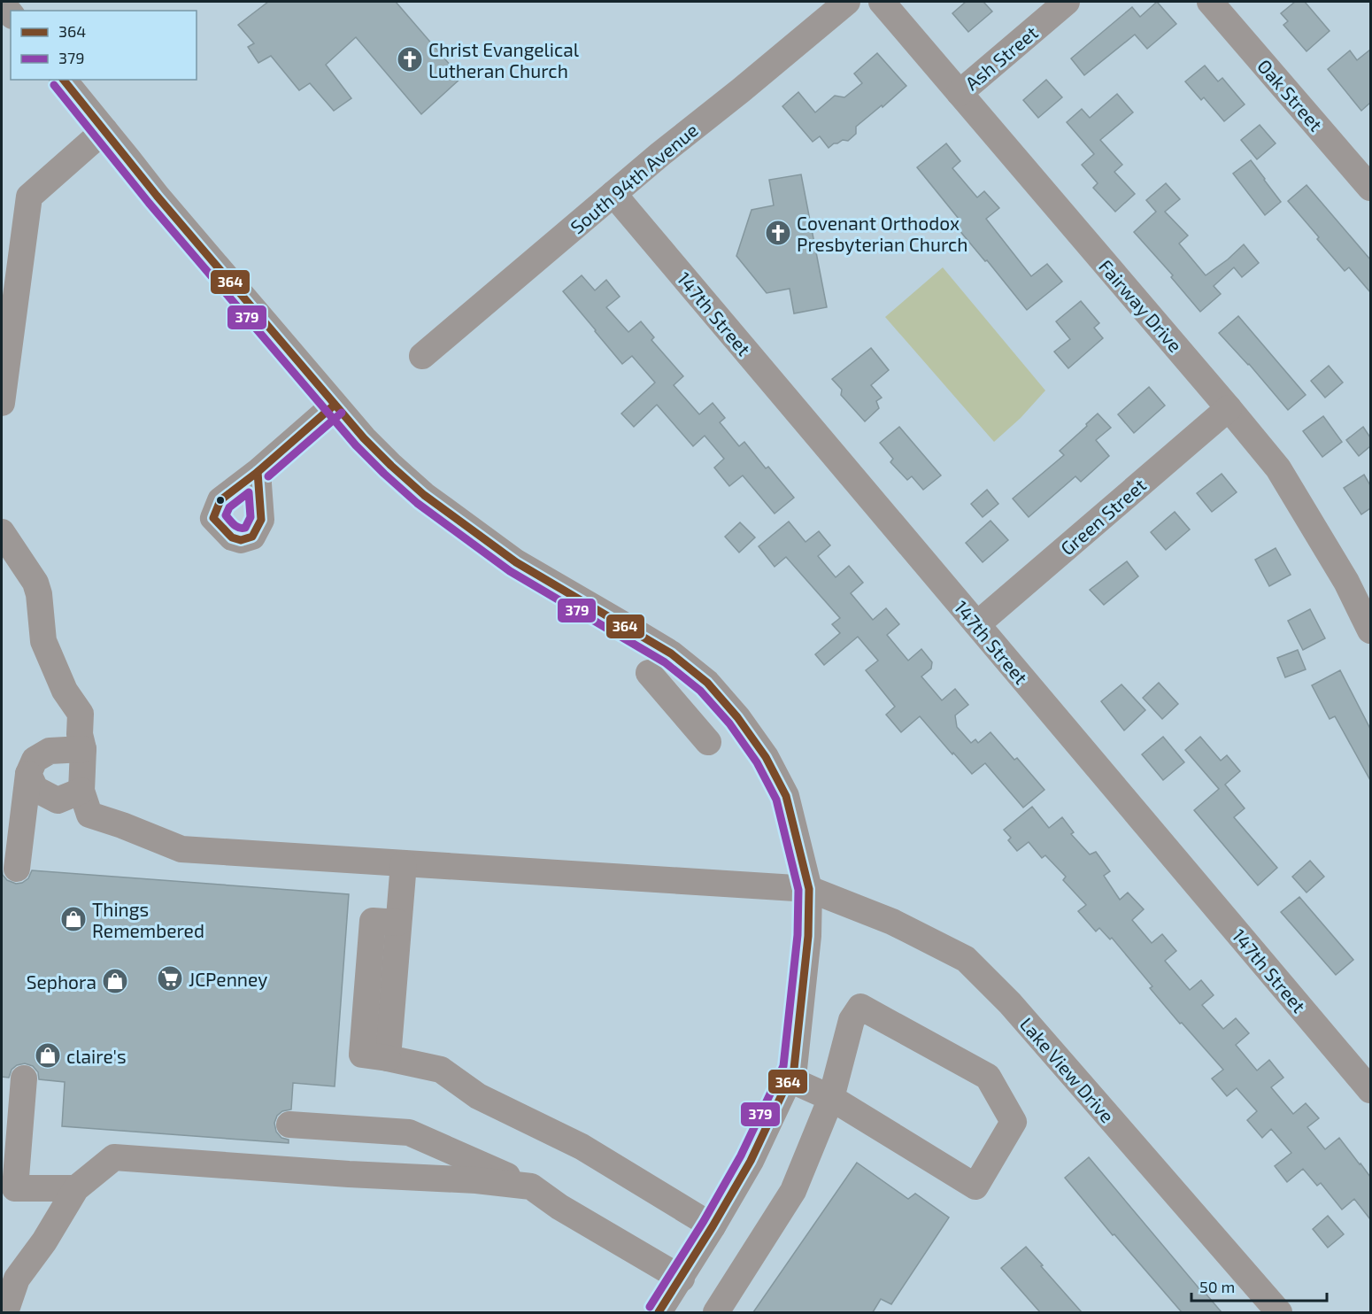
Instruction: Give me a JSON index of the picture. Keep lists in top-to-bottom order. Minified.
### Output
{"streets":{"street":["Ash Street","Oak Street","South 94th Avenue","Fairway Drive","147th Street","Green Street","Lake View Drive"]},"crossings":[["Ash Street","Fairway Drive"],["South 94th Avenue","147th Street"],["Fairway Drive","Green Street"],["147th Street","Green Street"]],"places":{"church":["Christ Evangelical Lutheran Church","Covenant Orthodox Presbyterian Church"],"shop":["Things Remembered","Sephora","claire's"],"supermarket":["JCPenney"]},"lines":["transit line 364","transit line 379"],"legend":["364","379"],"scale_bar":"50 m"}
